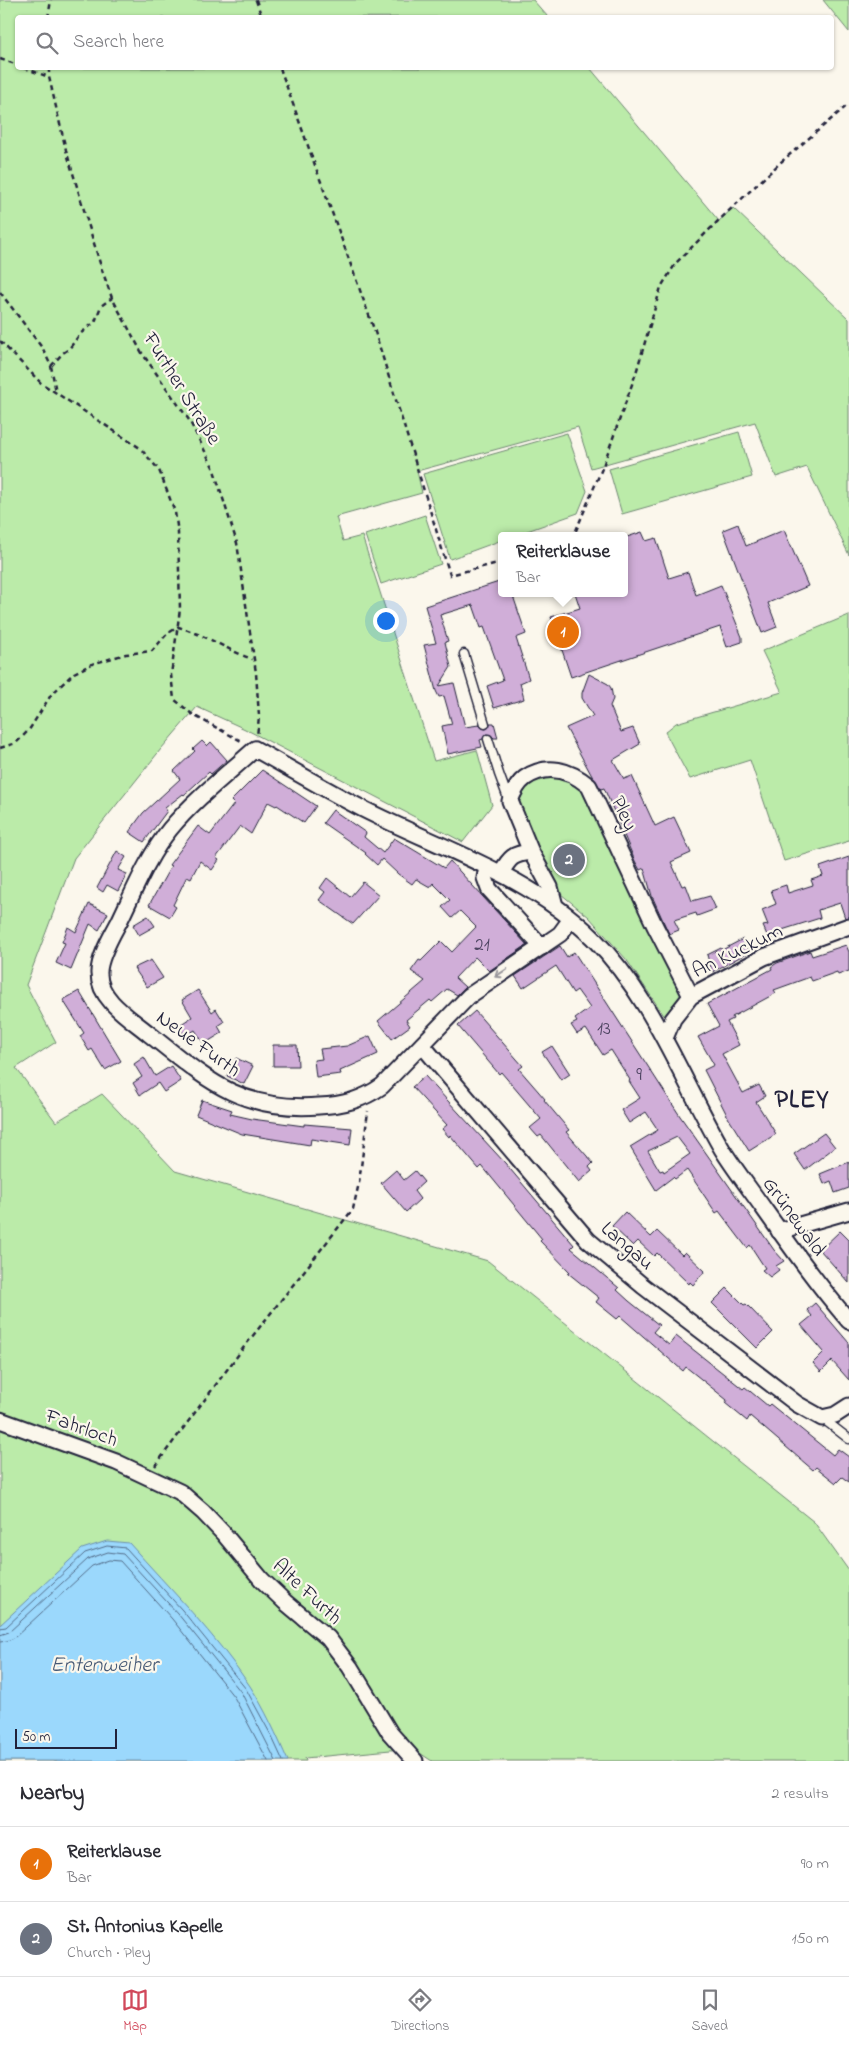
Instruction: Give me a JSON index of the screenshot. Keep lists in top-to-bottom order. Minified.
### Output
{"streets":{"street":["Pley","An Kuckum","Neue Furth","Grünewald","Langau","Fahrloch","Alte Furth"],"path":["Further Straße"]},"crossings":[["Further Straße","Neue Furth"],["Pley","An Kuckum"],["An Kuckum","Grünewald"],["Neue Furth","Langau"],["Fahrloch","Alte Furth"]],"districts":["PLEY"],"water":["Entenweiher"],"house_numbers":["21","13","9"],"scale_bar":"50 m","page":{"search":"Search here","popup":["Reiterklause","Bar"],"pins":["1","2"],"scale":"50 m","heading":["Nearby","2 results"],"list":[{"mark":"1","name":"Reiterklause","note":"Bar","value":"90 m"},{"mark":"2","name":"St. Antonius Kapelle","note":"Church · Pley","value":"150 m"}],"nav":["Map","Directions","Saved"]}}
